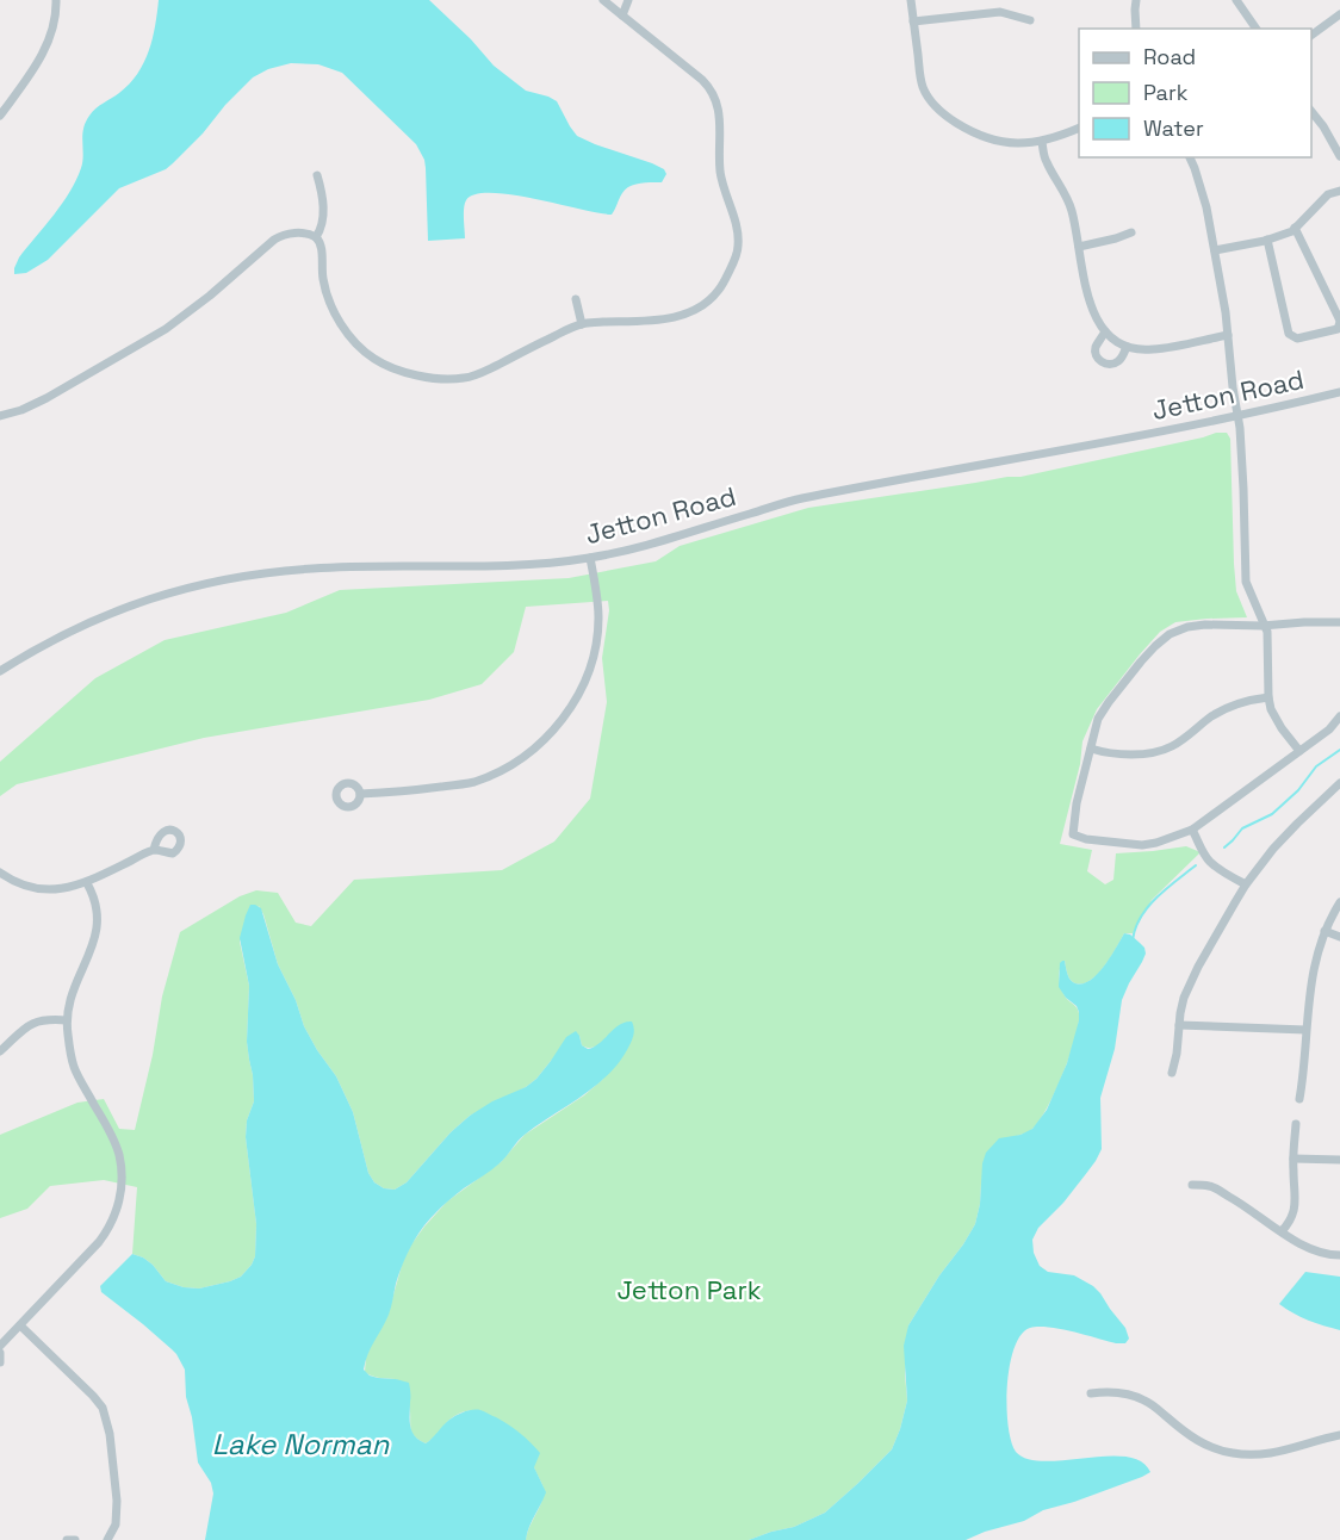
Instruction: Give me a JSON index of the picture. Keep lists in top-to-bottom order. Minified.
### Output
{"streets":{"street":["Jetton Road"]},"water":["Lake Norman"],"parks":["Jetton Park"],"legend":["Road","Park","Water"]}
